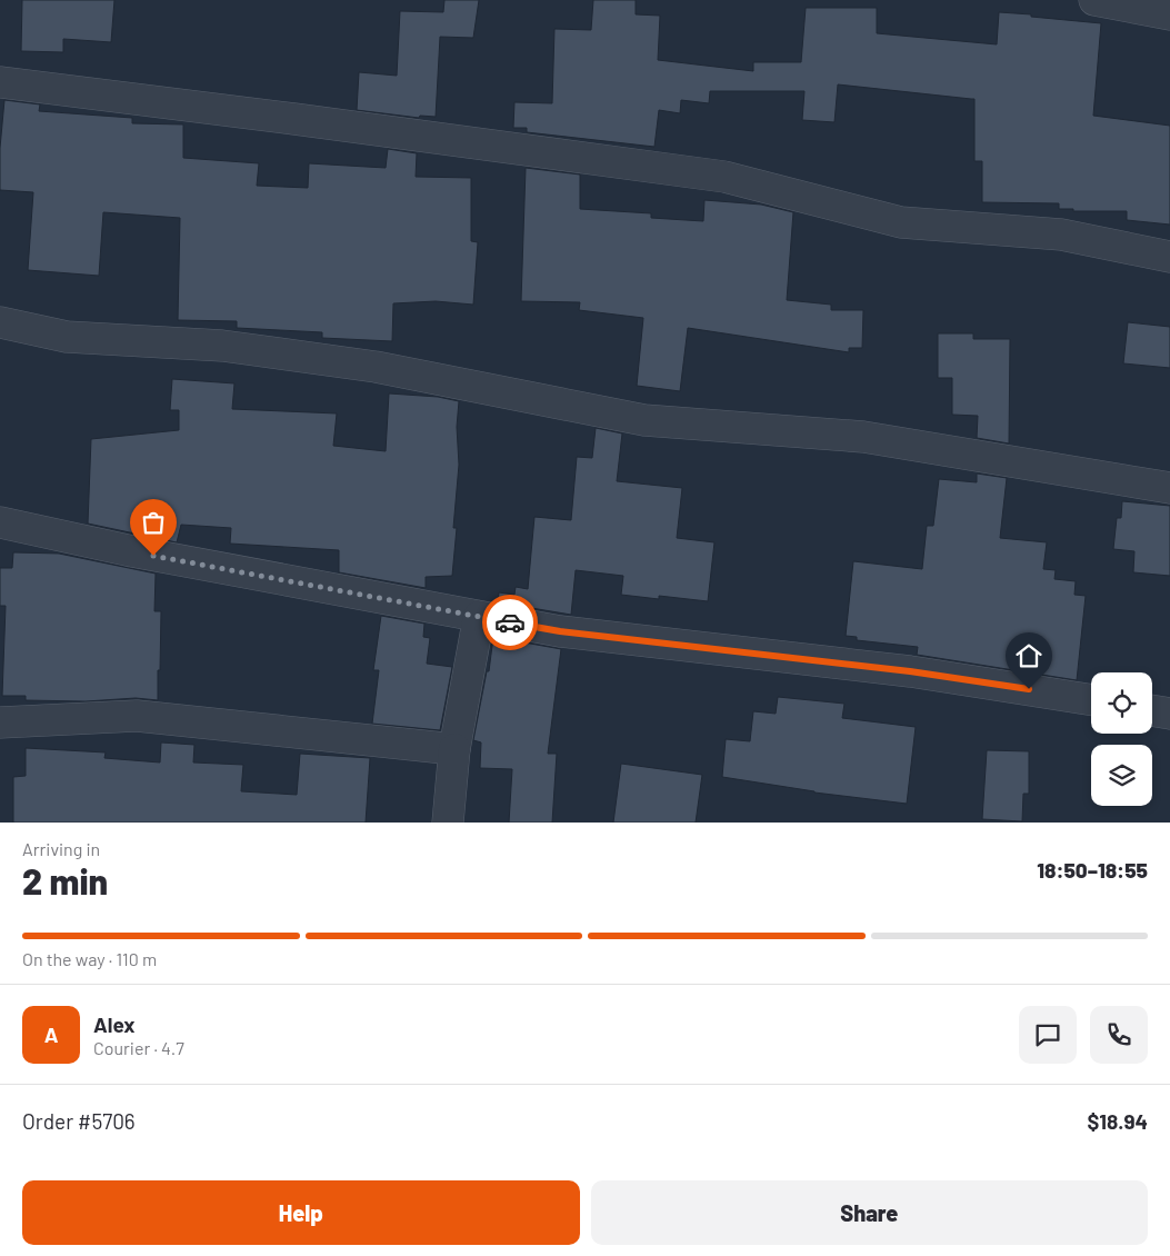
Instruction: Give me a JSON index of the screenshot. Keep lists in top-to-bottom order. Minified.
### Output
{"page":{"heading":["2 min","Arriving in","18:50–18:55"],"panel":["Alex","Courier · 4.7","Order #5706","$18.94"],"bar":"On the way · 110 m","round":"A","buttons":["Help","Share"]}}
